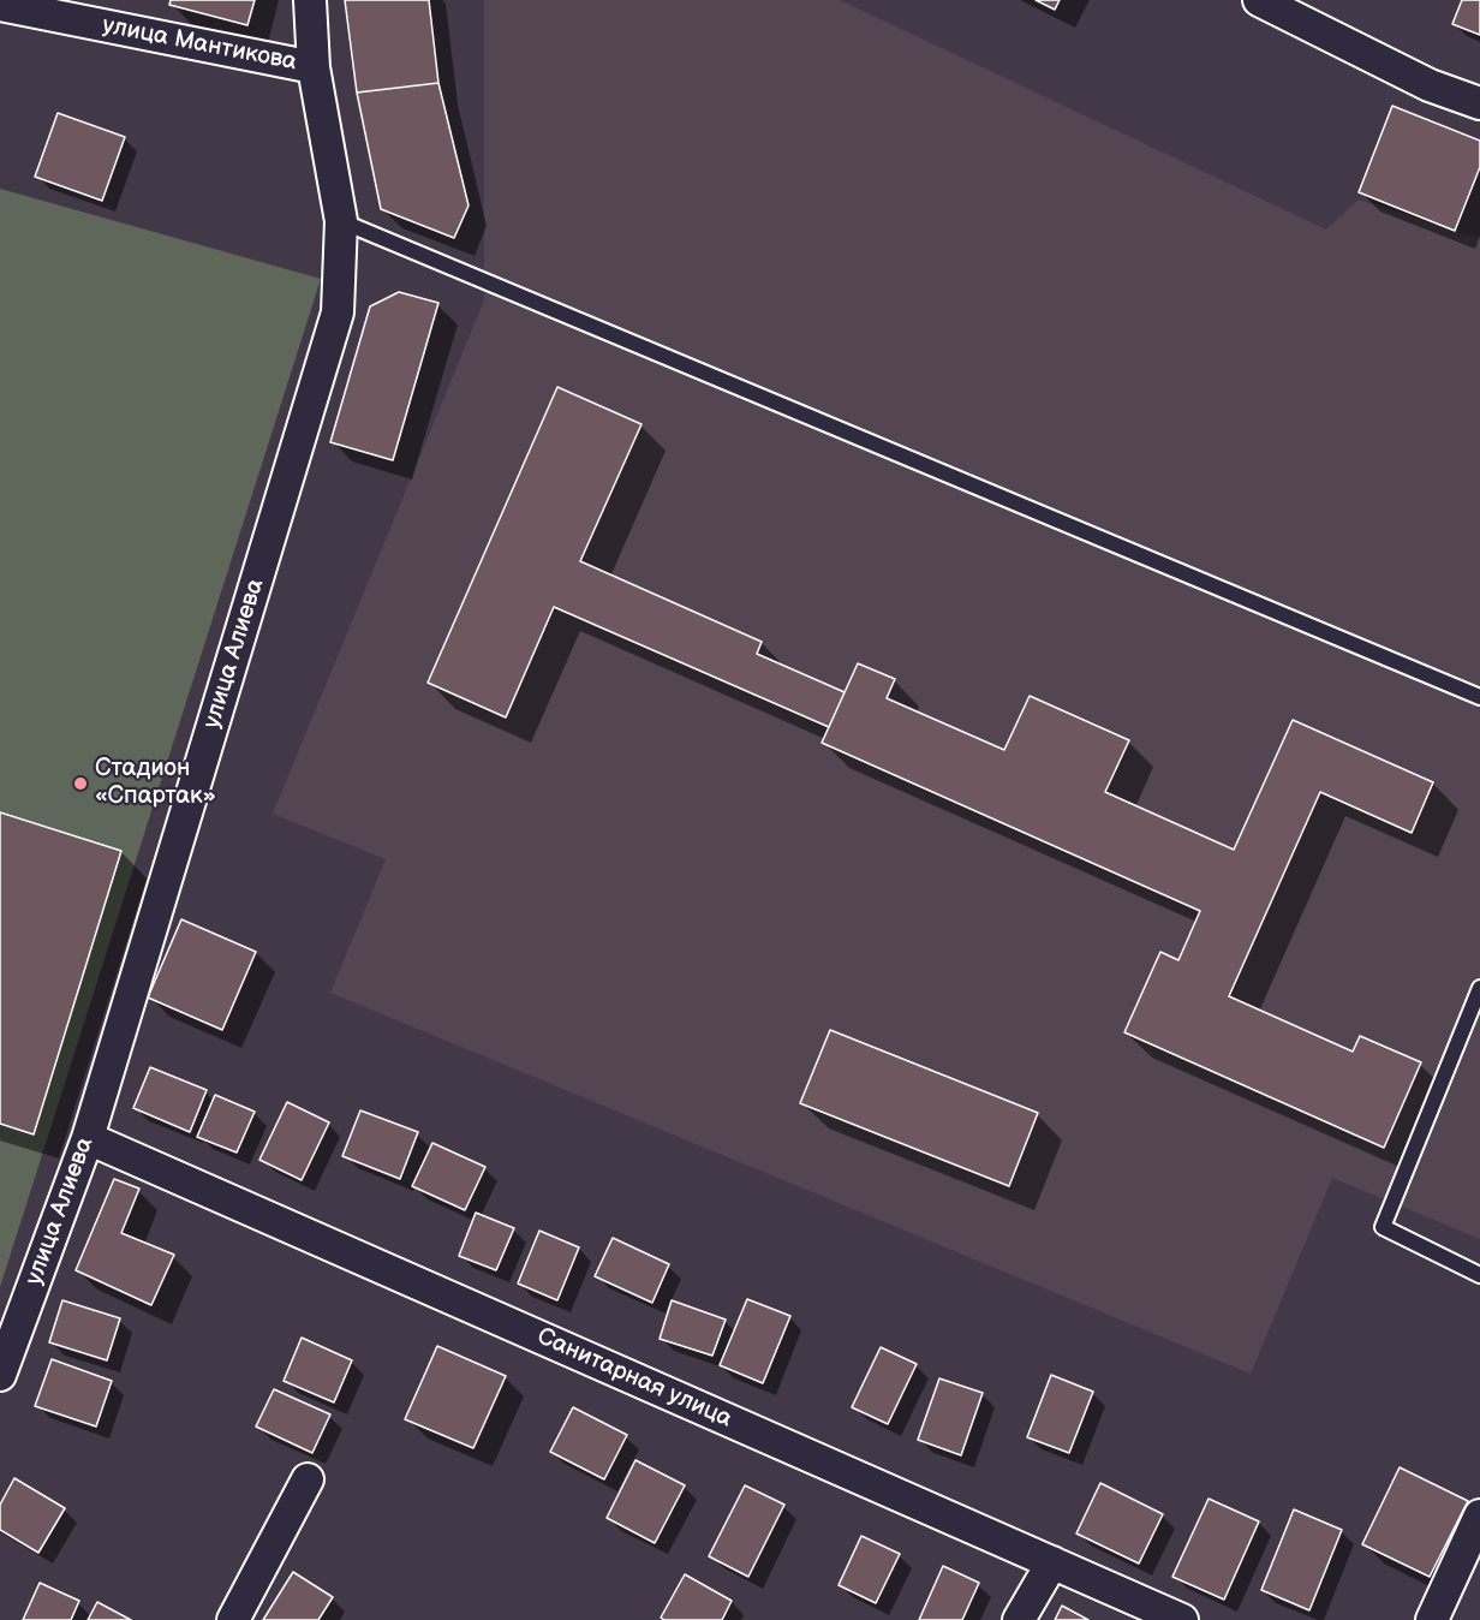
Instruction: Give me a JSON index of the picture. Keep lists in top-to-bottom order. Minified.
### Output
{"streets":{"street":["улица Мантикова","улица Алиева","Санитарная улица"]},"crossings":[["улица Мантикова","улица Алиева"],["улица Алиева","Санитарная улица"]],"places":["Стадион «Спартак»"]}
